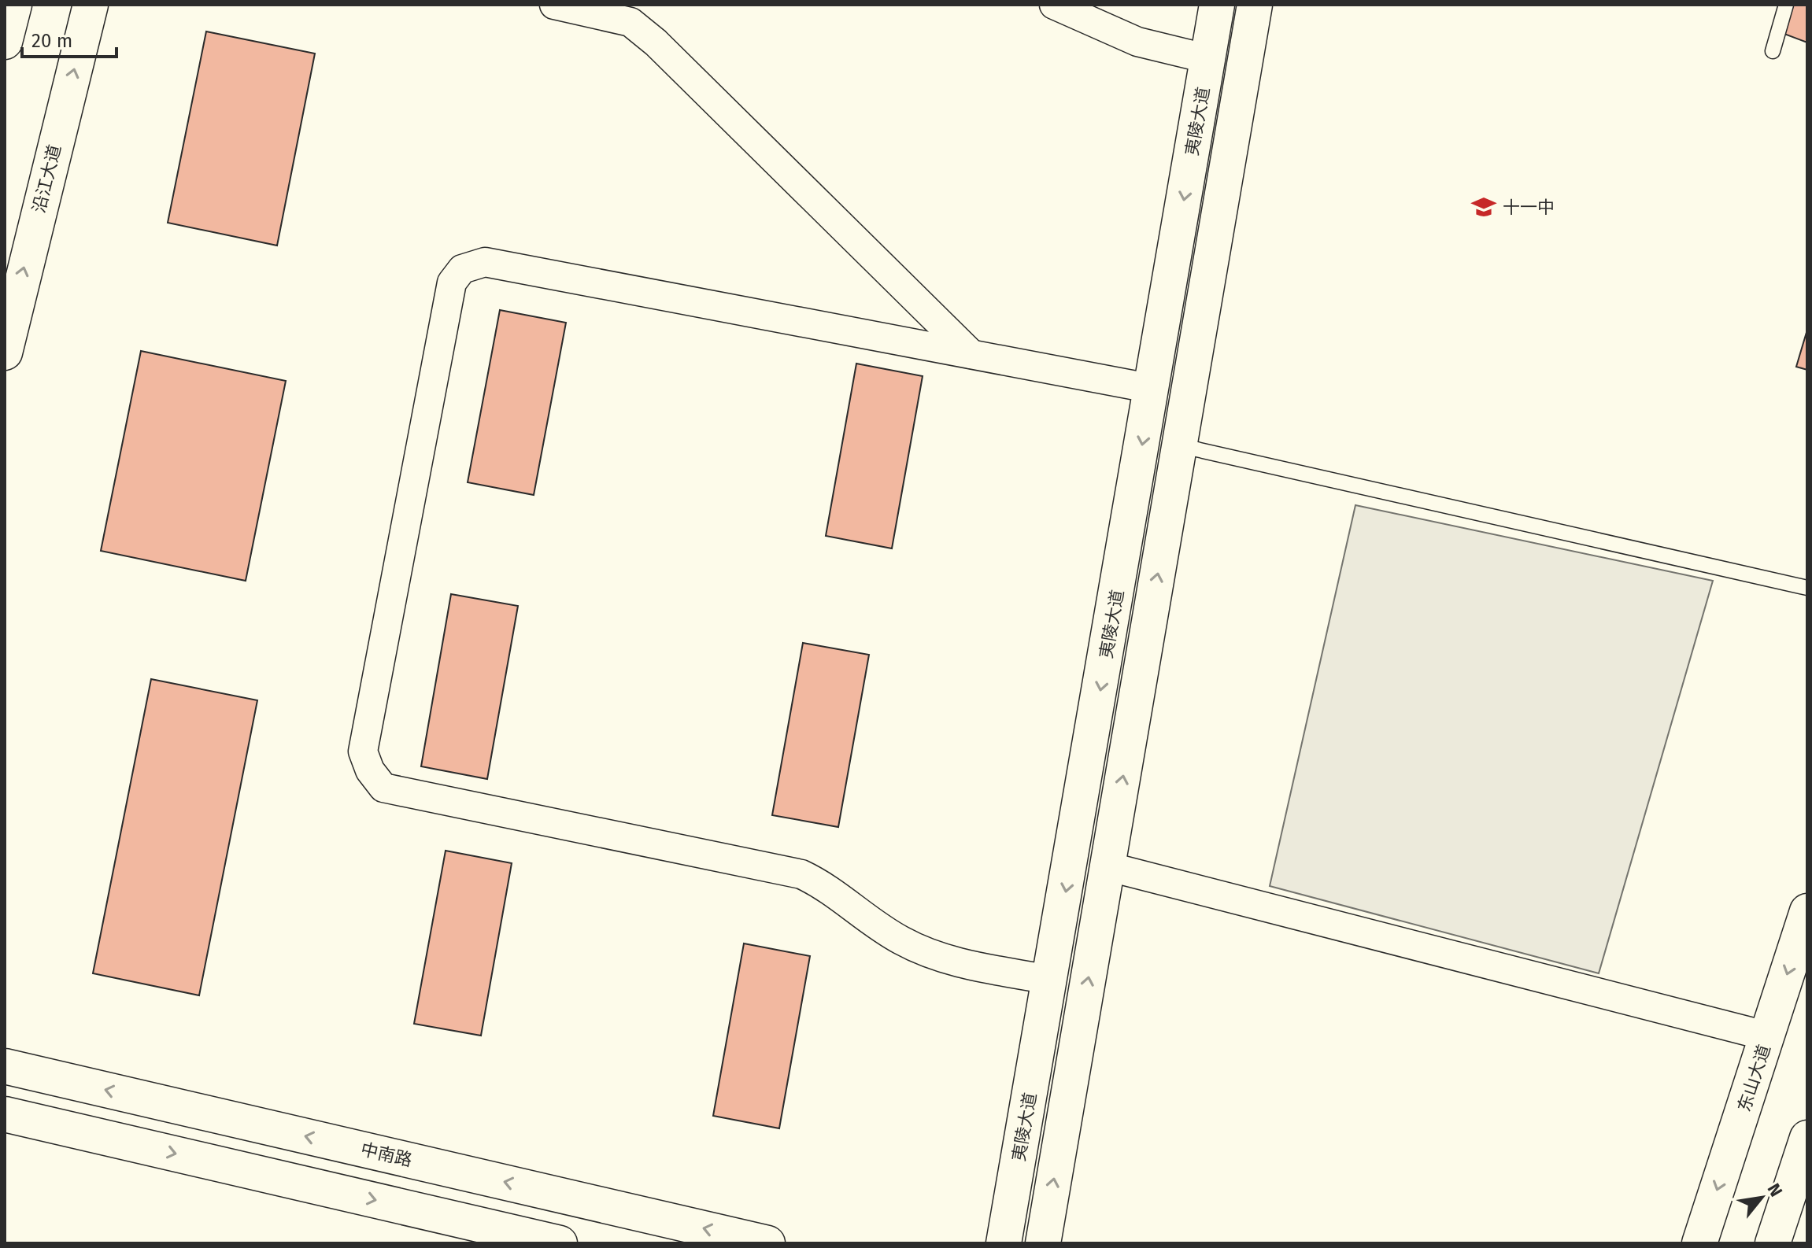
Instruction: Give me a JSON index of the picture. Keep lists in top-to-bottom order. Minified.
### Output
{"streets":{"main road":["夷陵大道","沿江大道","东山大道","中南路"]},"one_way":["沿江大道"],"places":{"school or university":["十一中"]},"scale_bar":"20 m","north":"top right"}
